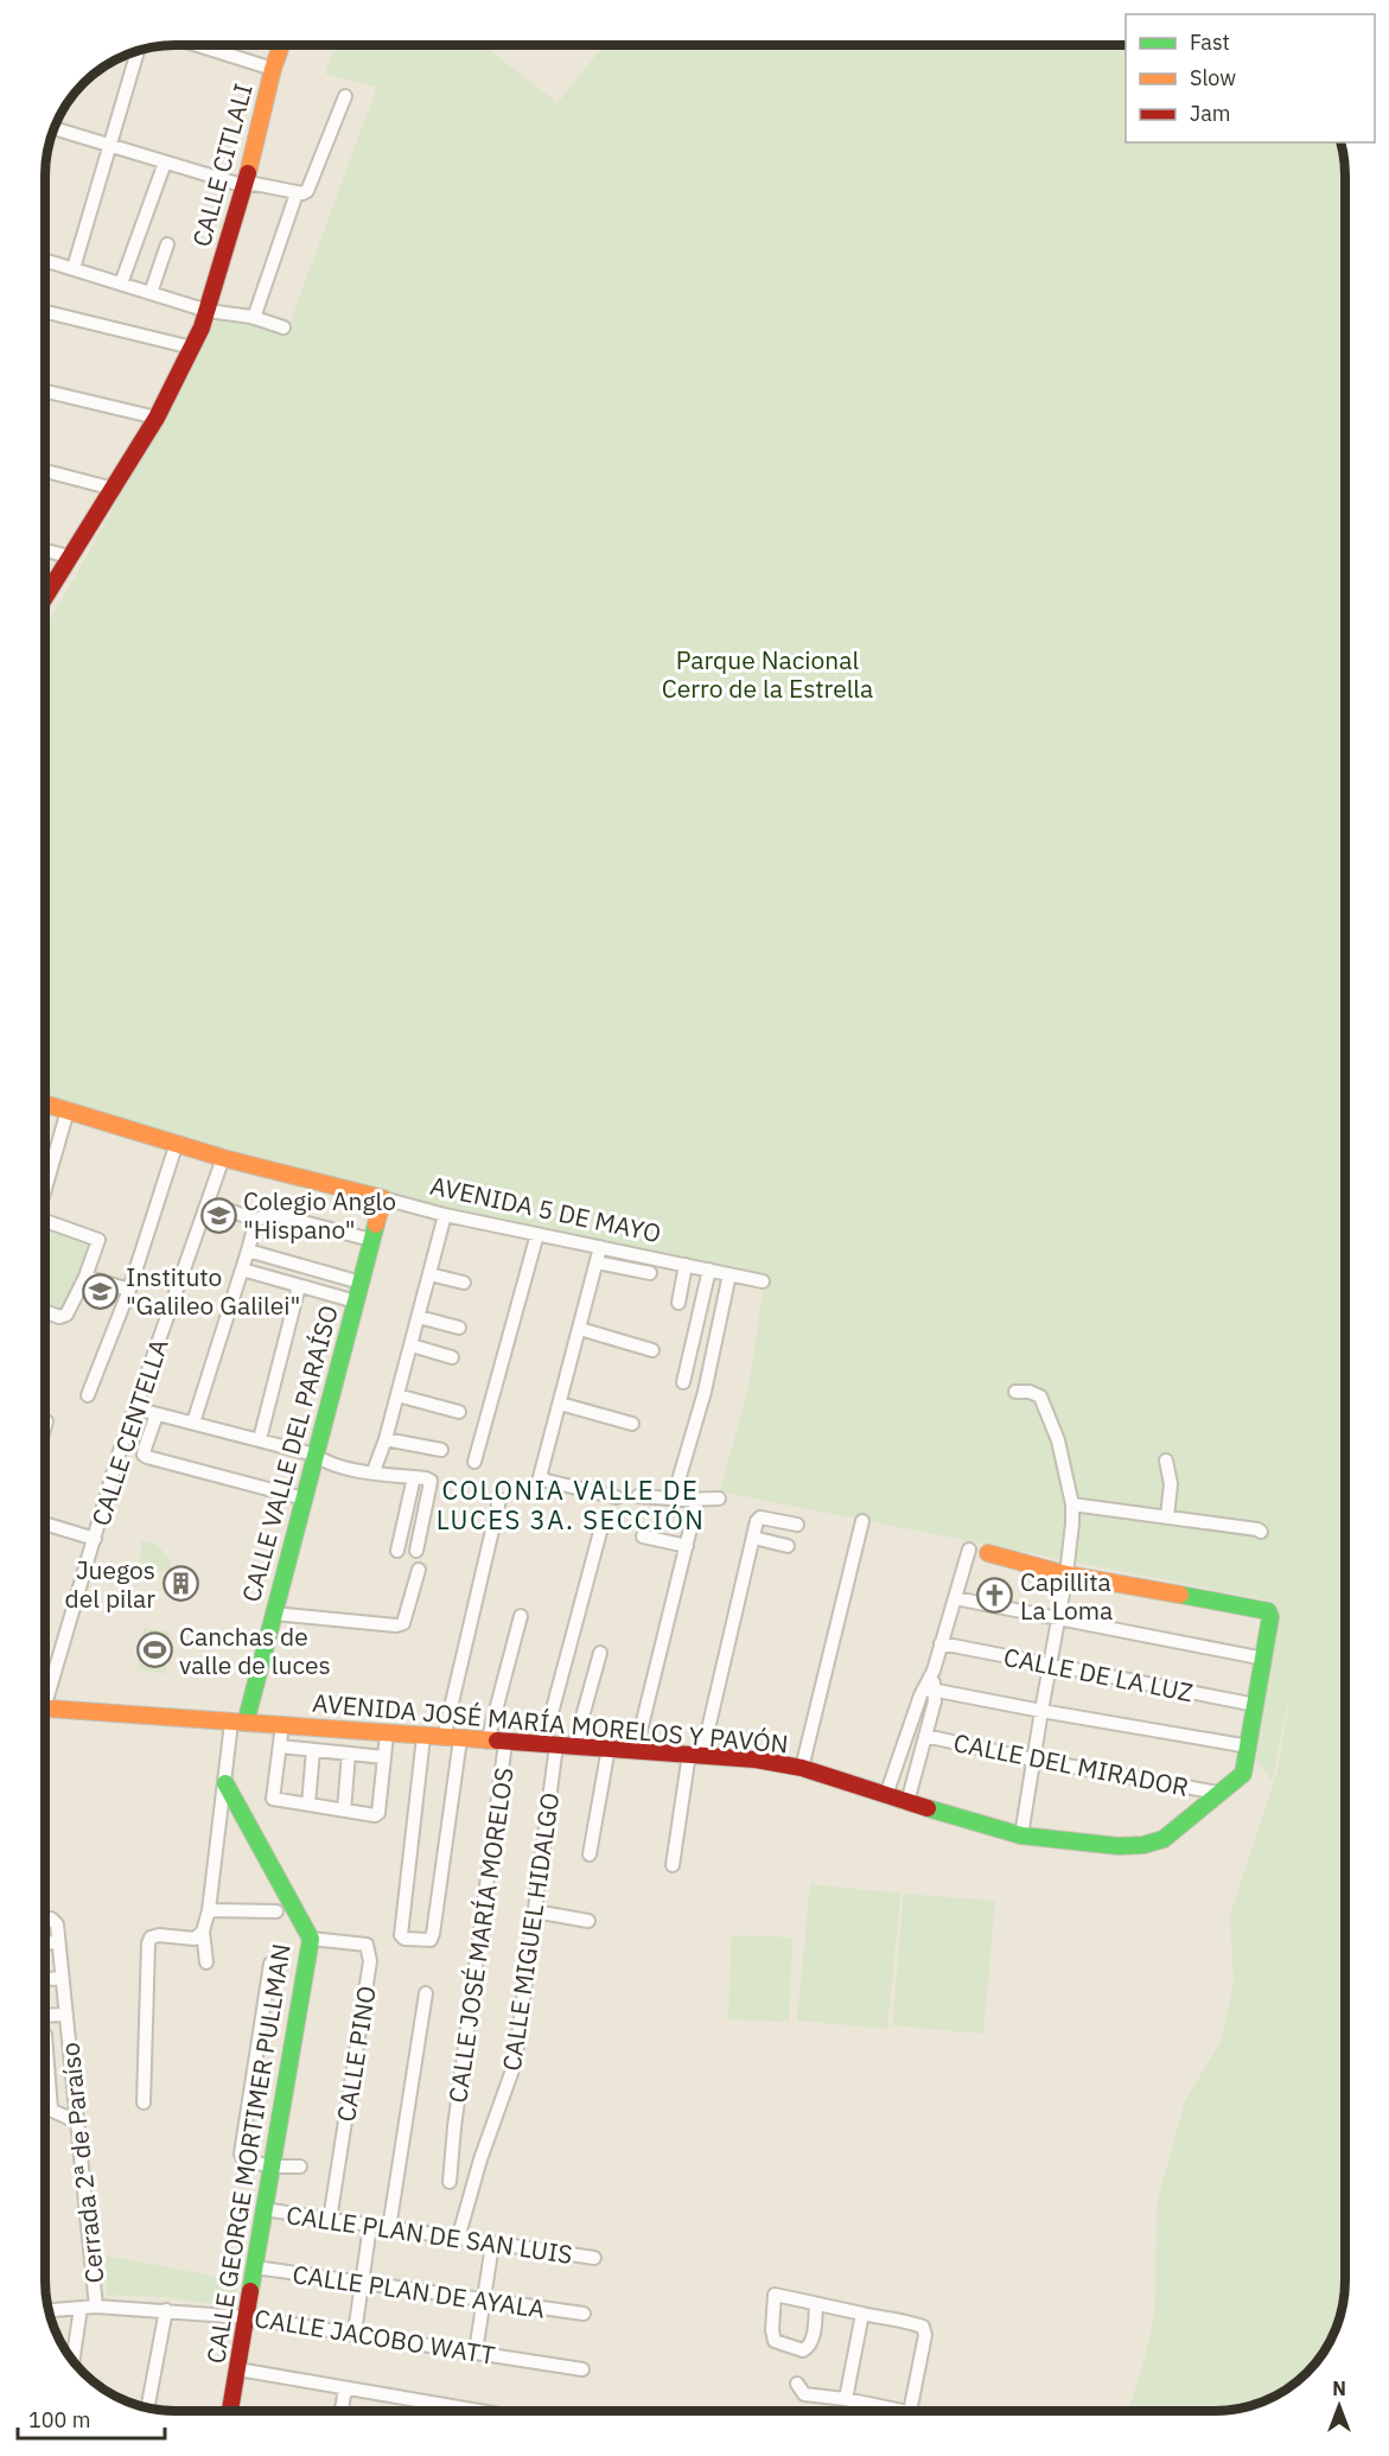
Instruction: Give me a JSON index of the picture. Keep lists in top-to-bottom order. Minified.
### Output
{"streets":{"street":["CALLE CITLALI","AVENIDA 5 DE MAYO","CALLE CENTELLA","CALLE VALLE DEL PARAÍSO","CALLE DE LA LUZ","AVENIDA JOSÉ MARÍA MORELOS Y PAVÓN","CALLE DEL MIRADOR","CALLE MIGUEL HIDALGO","CALLE JOSÉ MARÍA MORELOS","CALLE PINO","CALLE GEORGE MORTIMER PULLMAN","Cerrada 2ª de Paraíso","CALLE PLAN DE SAN LUIS","CALLE PLAN DE AYALA","CALLE JACOBO WATT"]},"crossings":[["AVENIDA 5 DE MAYO","CALLE CENTELLA"],["AVENIDA 5 DE MAYO","CALLE VALLE DEL PARAÍSO"],["CALLE VALLE DEL PARAÍSO","AVENIDA JOSÉ MARÍA MORELOS Y PAVÓN"],["AVENIDA JOSÉ MARÍA MORELOS Y PAVÓN","CALLE DEL MIRADOR"],["AVENIDA JOSÉ MARÍA MORELOS Y PAVÓN","CALLE MIGUEL HIDALGO"],["AVENIDA JOSÉ MARÍA MORELOS Y PAVÓN","CALLE JOSÉ MARÍA MORELOS"],["CALLE MIGUEL HIDALGO","CALLE PLAN DE SAN LUIS"],["CALLE PINO","CALLE GEORGE MORTIMER PULLMAN"],["CALLE PINO","CALLE PLAN DE SAN LUIS"],["CALLE GEORGE MORTIMER PULLMAN","CALLE PLAN DE SAN LUIS"],["CALLE GEORGE MORTIMER PULLMAN","CALLE PLAN DE AYALA"],["CALLE GEORGE MORTIMER PULLMAN","CALLE JACOBO WATT"],["Cerrada 2ª de Paraíso","CALLE JACOBO WATT"]],"districts":["COLONIA VALLE DE LUCES 3A. SECCIÓN"],"parks":["Parque Nacional Cerro de la Estrella"],"places":{"school or university":["Colegio Anglo \"Hispano\"","Instituto \"Galileo Galilei\""],"building":["Juegos del pilar"],"church":["Capillita La Loma"],"sports":["Canchas de valle de luces"]},"legend":["Fast","Slow","Jam"],"scale_bar":"100 m","north":"top"}
